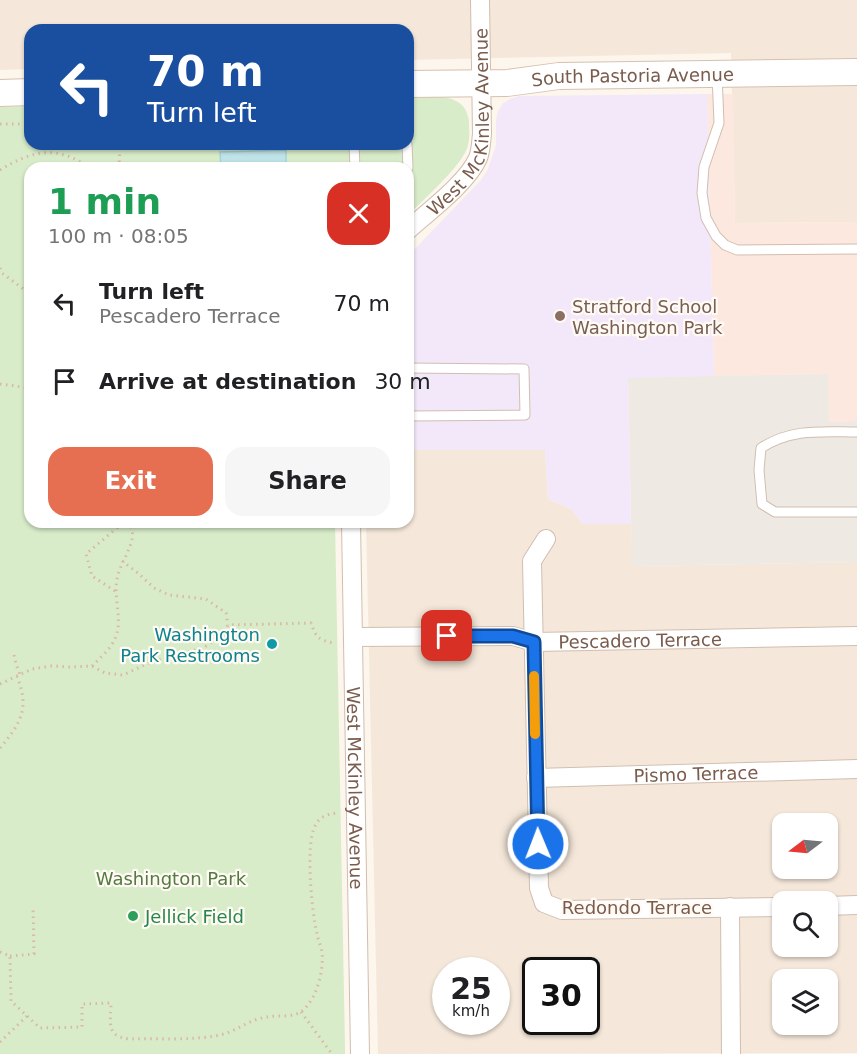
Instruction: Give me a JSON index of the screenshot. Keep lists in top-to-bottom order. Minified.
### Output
{"streets":{"street":["South Pastoria Avenue","West McKinley Avenue","Pescadero Terrace","Pismo Terrace","Redondo Terrace"]},"crossings":[["South Pastoria Avenue","West McKinley Avenue"],["West McKinley Avenue","Pescadero Terrace"],["Pismo Terrace","Redondo Terrace"]],"parks":["Washington Park"],"places":["Stratford School Washington Park","Washington Park Restrooms","Jellick Field"],"north":"left","page":{"turn":["70 m","Turn left"],"heading":["1 min","100 m · 08:05"],"list":[{"name":"Turn left","note":"Pescadero Terrace","value":"70 m"},{"name":"Arrive at destination","value":"30 m"}],"buttons":["Exit","Share"],"speed":"25 km/h","limit":"30"}}
